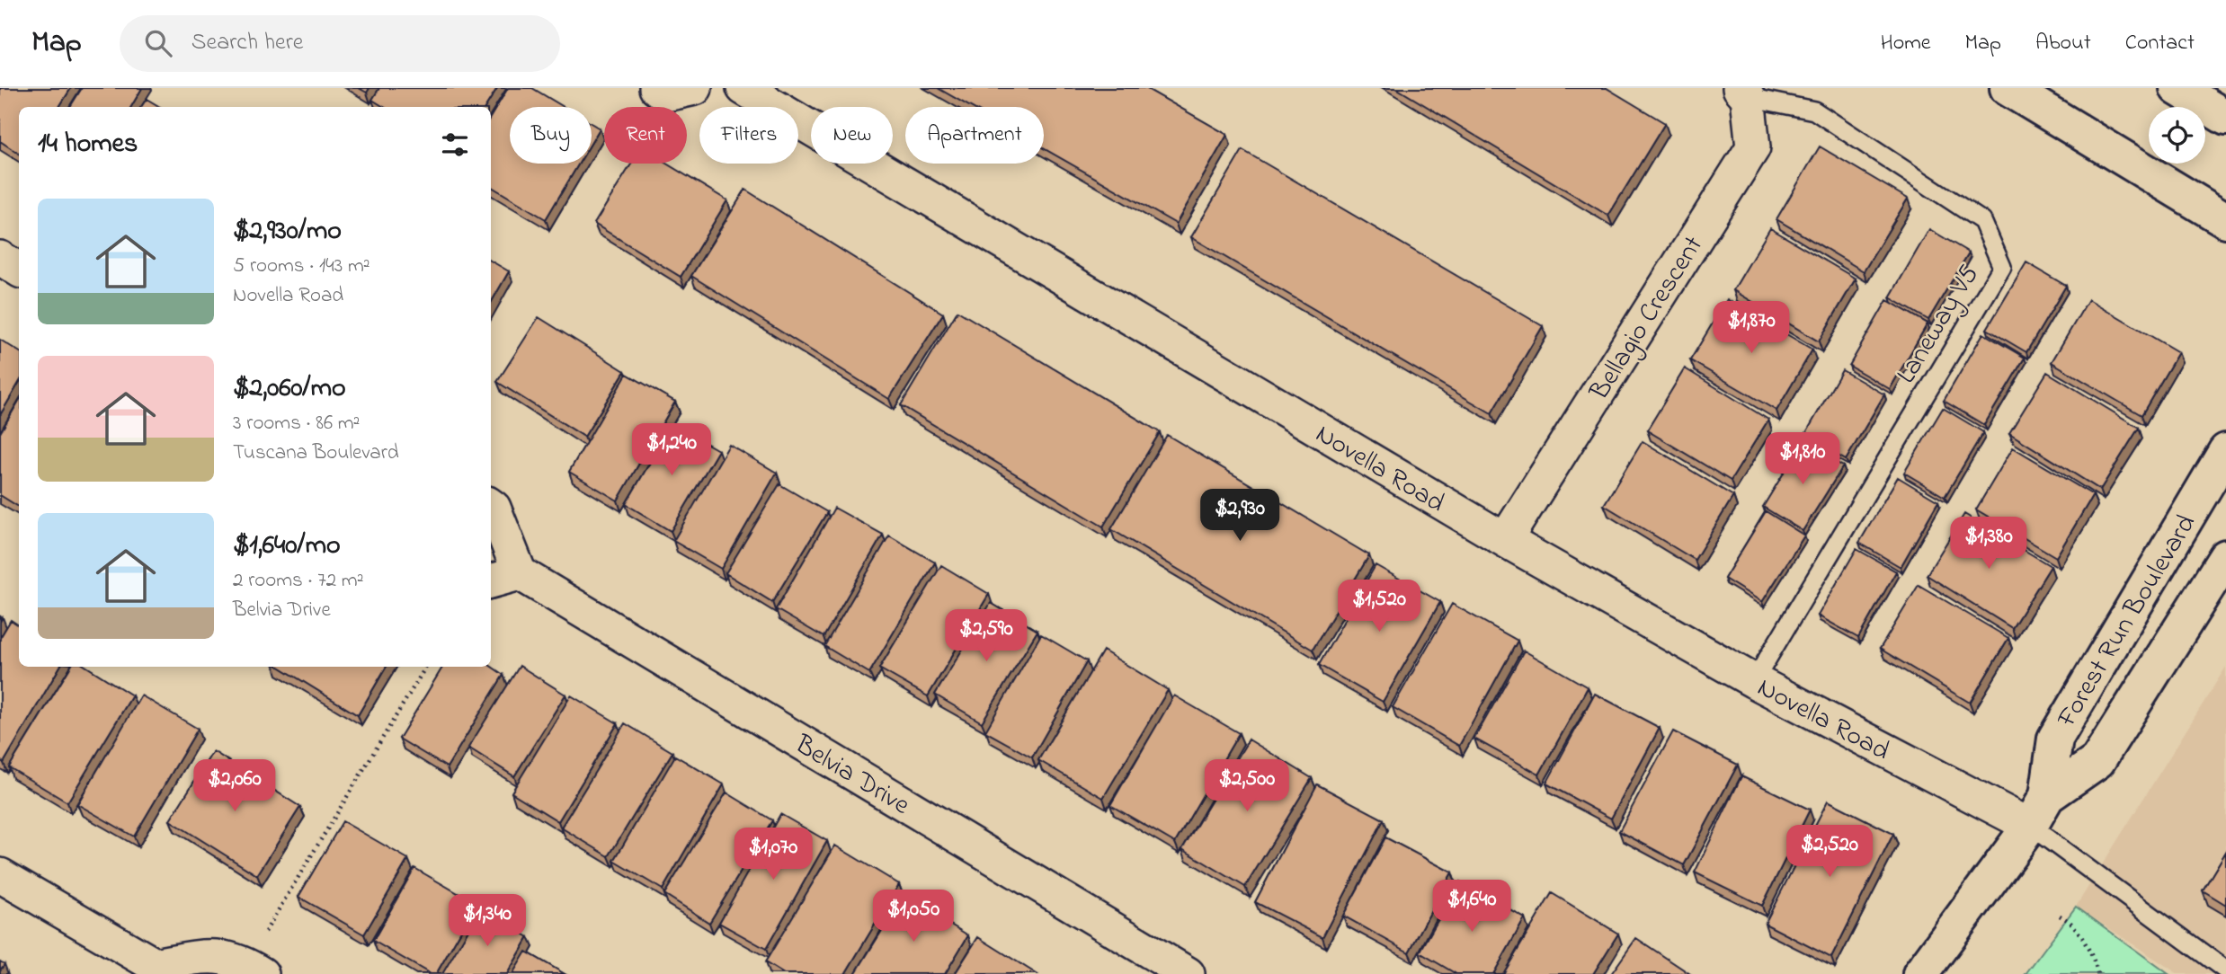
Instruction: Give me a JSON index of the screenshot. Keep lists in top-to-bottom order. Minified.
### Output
{"streets":{"street":["Bellagio Crescent","Novella Road","Forest Run Boulevard","Belvia Drive"],"lane":["Laneway V5"]},"crossings":[["Bellagio Crescent","Laneway V5"],["Bellagio Crescent","Novella Road"],["Laneway V5","Novella Road"],["Novella Road","Forest Run Boulevard"]],"page":{"header":"Map","search":"Search here","nav":["Home","Map","About","Contact"],"chip":["Buy","Rent","Filters","New","Apartment"],"heading":"14 homes","list":[{"name":"$2,930/mo","note":"5 rooms · 143 m² · Novella Road"},{"name":"$2,060/mo","note":"3 rooms · 86 m² · Tuscana Boulevard"},{"name":"$1,640/mo","note":"2 rooms · 72 m² · Belvia Drive"}],"price":["$1,870","$1,240","$1,810","$2,930","$1,380","$1,520","$2,590","$2,060","$2,500","$2,520","$1,070","$1,640","$1,050","$1,340"]}}
